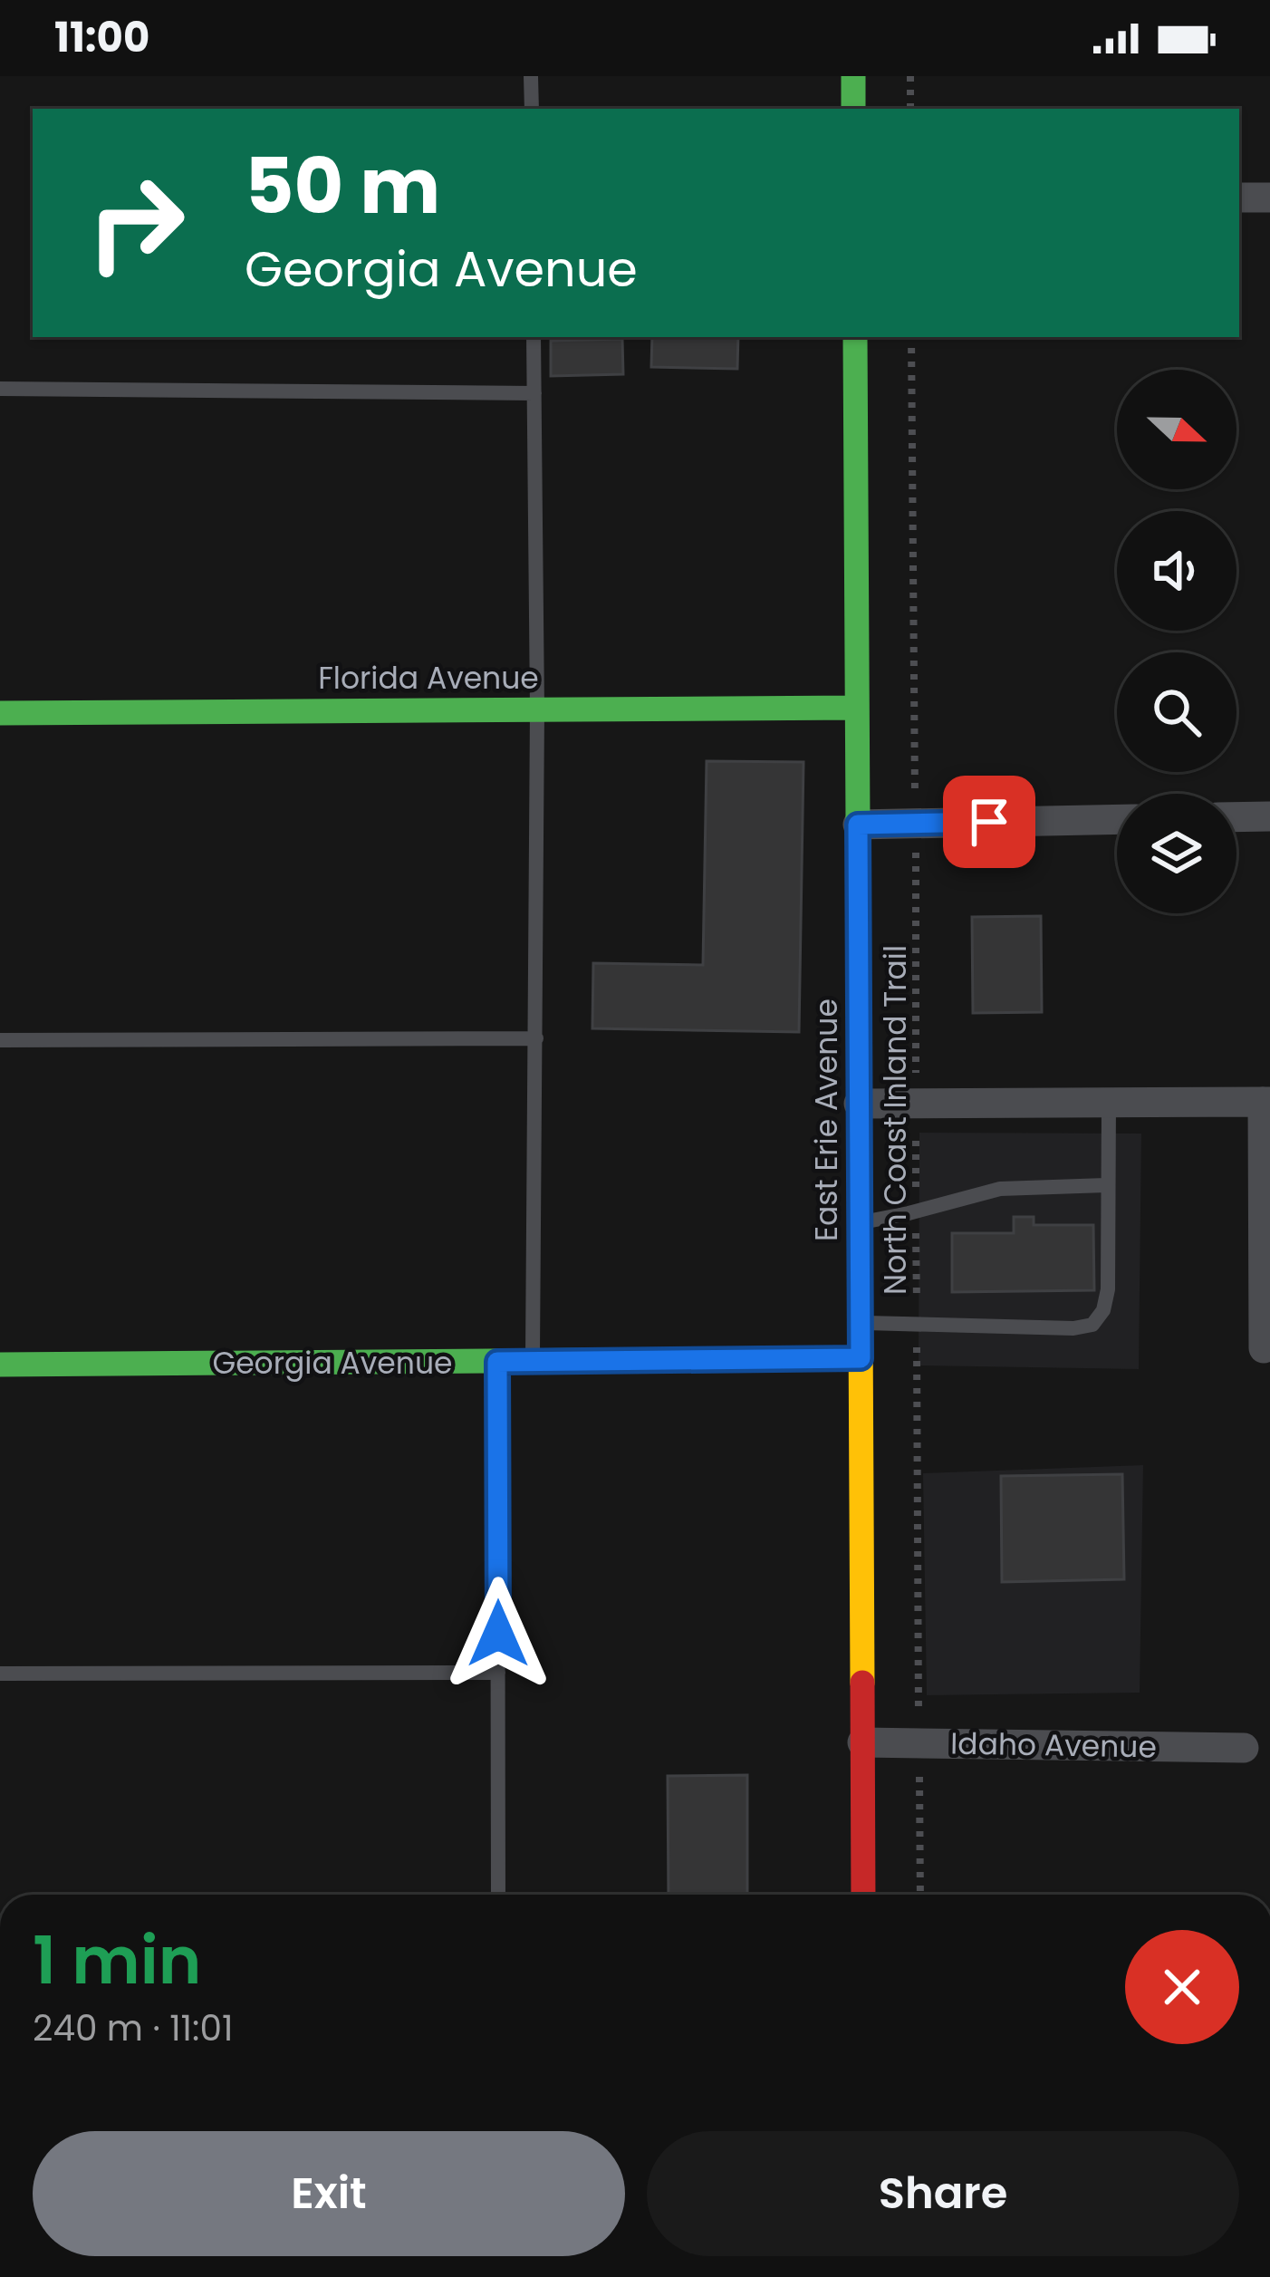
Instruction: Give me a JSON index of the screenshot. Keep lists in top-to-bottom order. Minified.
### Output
{"streets":{"street":["Florida Avenue","East Erie Avenue","Georgia Avenue","Idaho Avenue"],"path":["North Coast Inland Trail"]},"crossings":[["Florida Avenue","East Erie Avenue"],["East Erie Avenue","Georgia Avenue"],["East Erie Avenue","Idaho Avenue"],["North Coast Inland Trail","Idaho Avenue"]],"north":"right","page":{"status":"11:00","turn":["50 m","Georgia Avenue"],"heading":["1 min","240 m · 11:01"],"buttons":["Exit","Share"]}}
